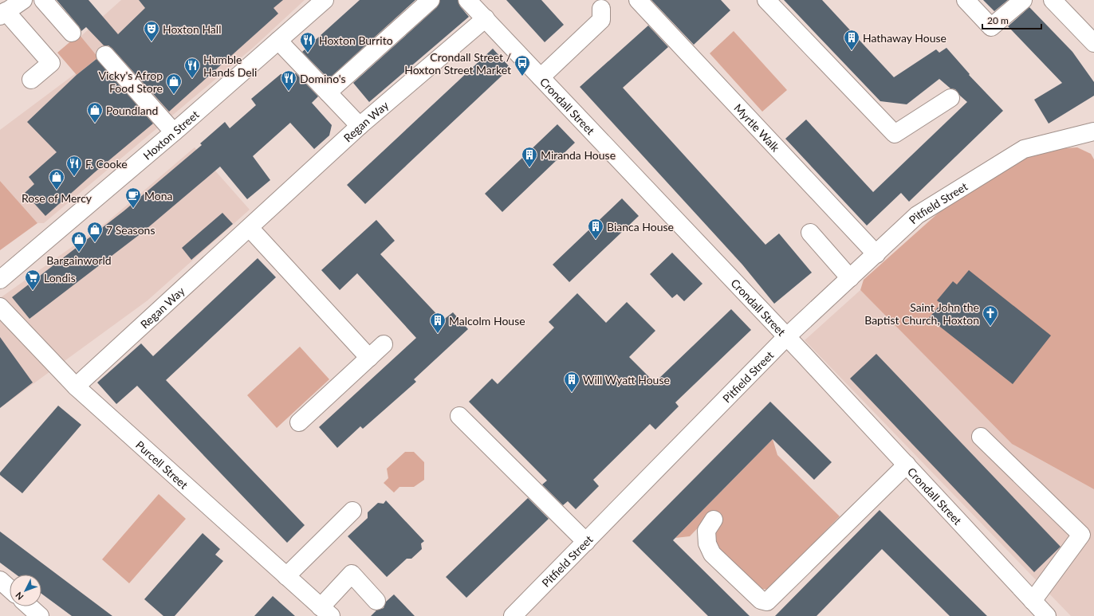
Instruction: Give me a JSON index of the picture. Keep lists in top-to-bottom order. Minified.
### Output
{"streets":{"street":["Crondall Street","Regan Way","Myrtle Walk","Hoxton Street","Pitfield Street","Purcell Street"]},"crossings":[["Crondall Street","Regan Way"],["Crondall Street","Pitfield Street"],["Regan Way","Purcell Street"],["Myrtle Walk","Pitfield Street"]],"places":{"theatre":["Hoxton Hall"],"building":["Hathaway House","Miranda House","Bianca House","Malcolm House","Will Wyatt House"],"restaurant":["Hoxton Burrito","Humble Hands Deli","Domino's","F. Cooke"],"bus stop":["Crondall Street / Hoxton Street Market"],"shop":["Vicky's Afrop Food Store","Poundland","Rose of Mercy","7 Seasons","Bargainworld"],"cafe":["Mona"],"supermarket":["Londis"],"church":["Saint John the Baptist Church, Hoxton"]},"scale_bar":"20 m","north":"bottom left"}
